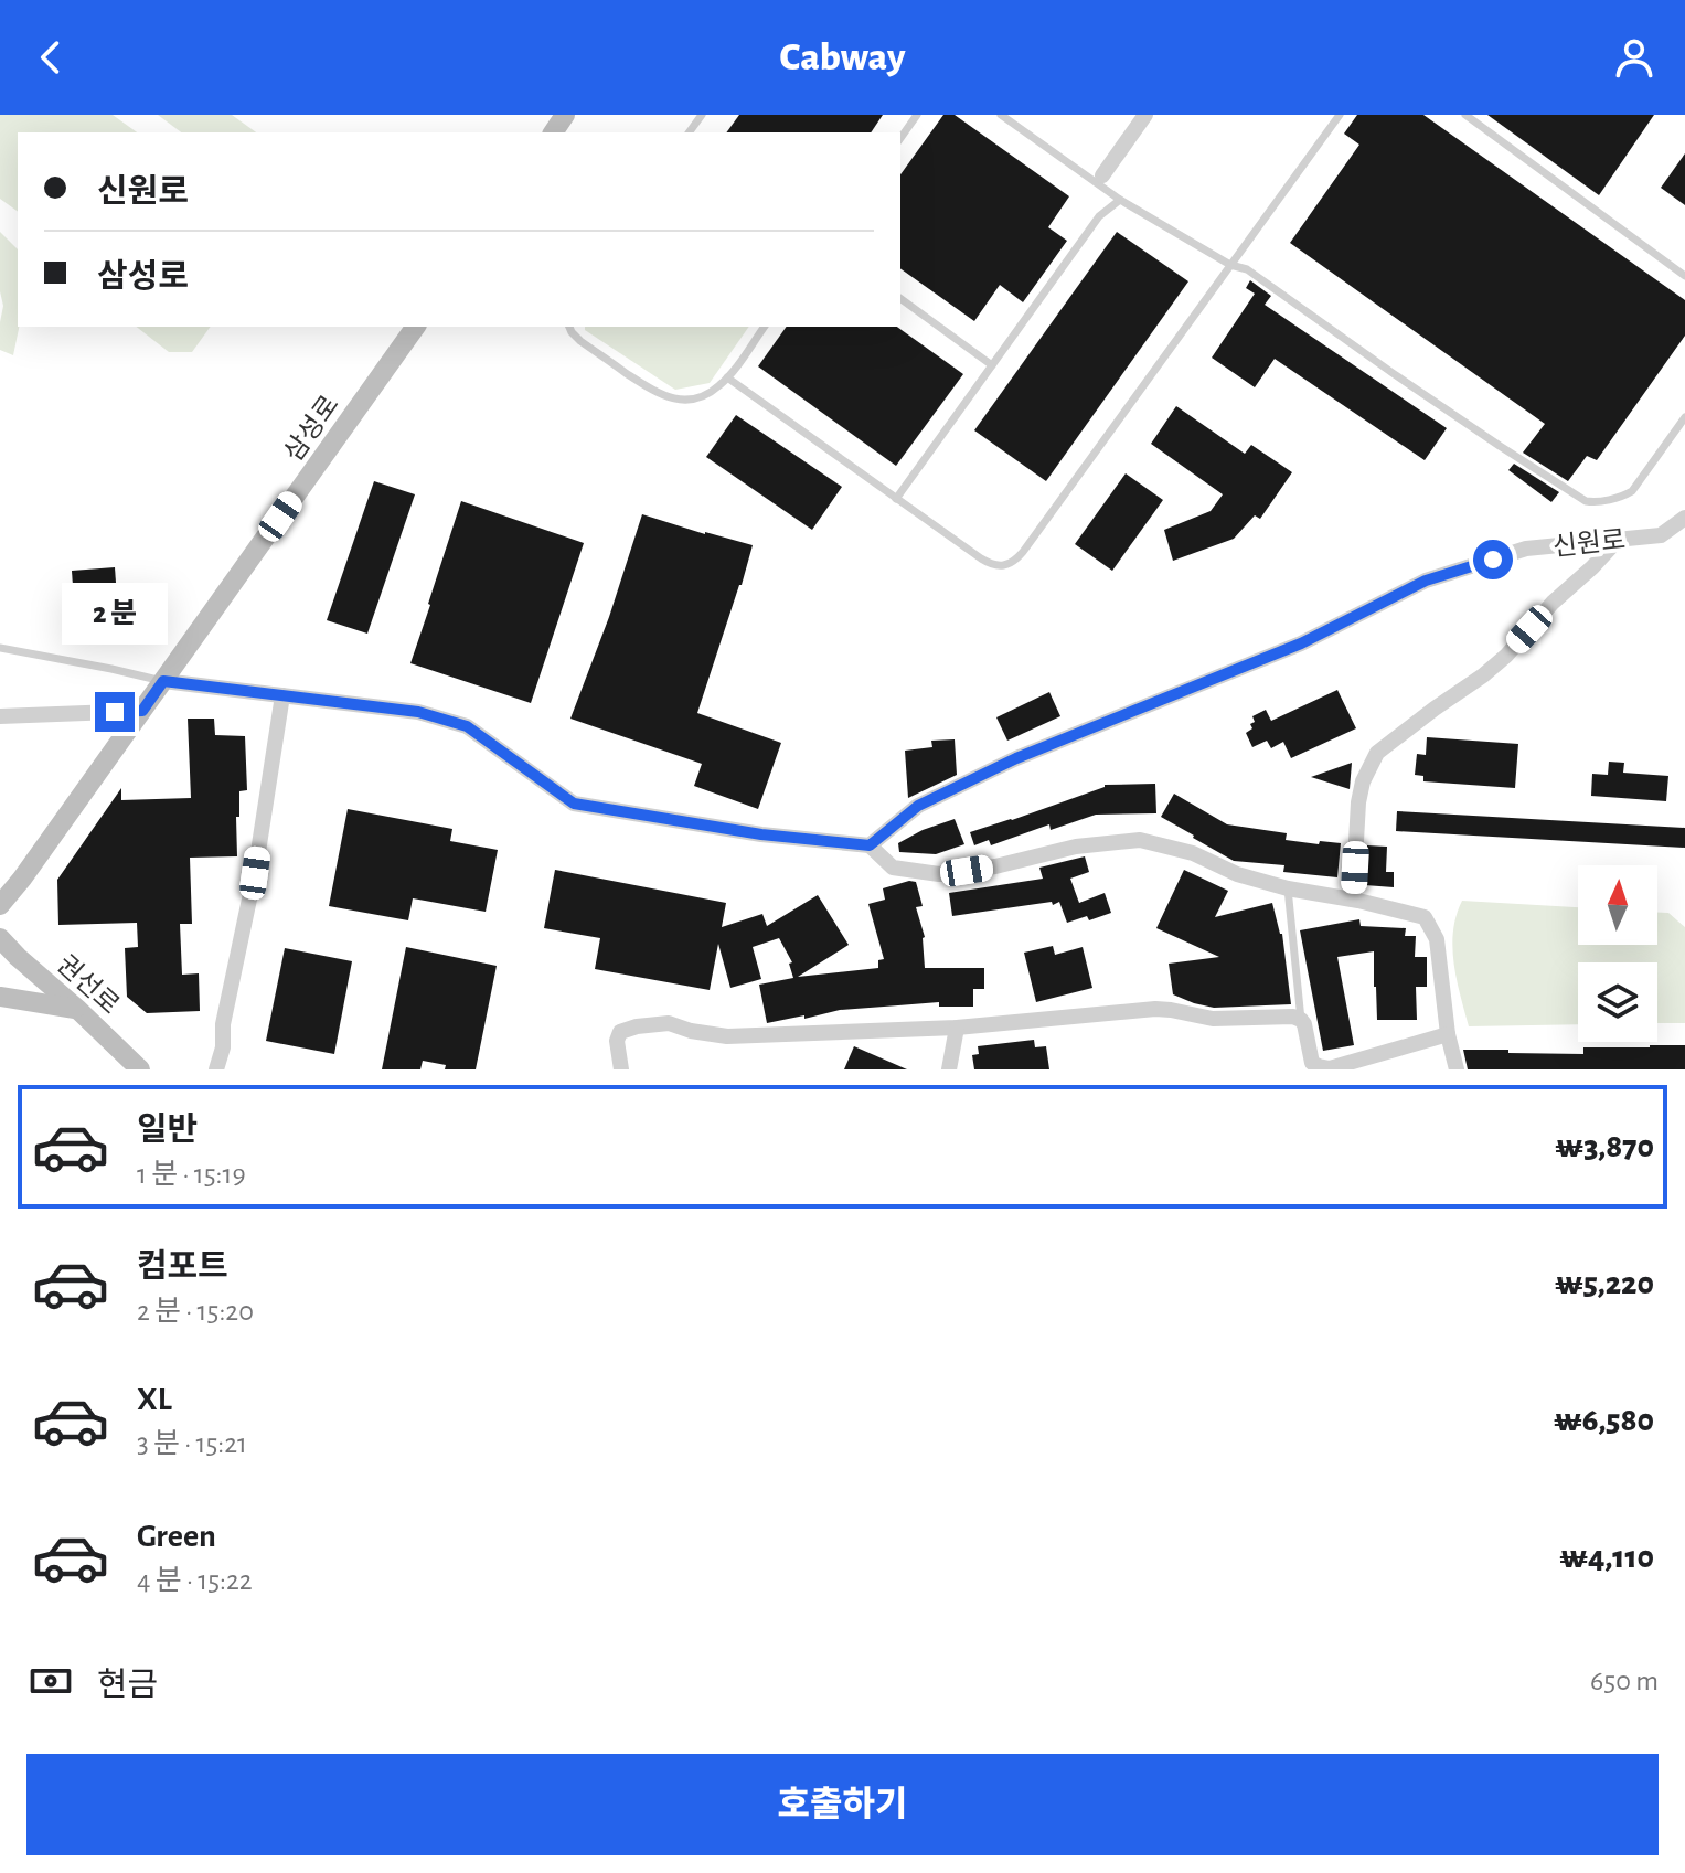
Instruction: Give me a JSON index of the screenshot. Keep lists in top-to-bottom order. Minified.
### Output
{"streets":{"street":["삼성로","신원로","권선로"]},"north":"top","page":{"header":"Cabway","banner":["신원로","삼성로"],"bubble":"2 분","list":[{"name":"일반","note":"1 분 · 15:19","value":"₩3,870"},{"name":"컴포트","note":"2 분 · 15:20","value":"₩5,220"},{"name":"XL","note":"3 분 · 15:21","value":"₩6,580"},{"name":"Green","note":"4 분 · 15:22","value":"₩4,110"}],"pay":["현금","650 m"],"buttons":"호출하기"}}
